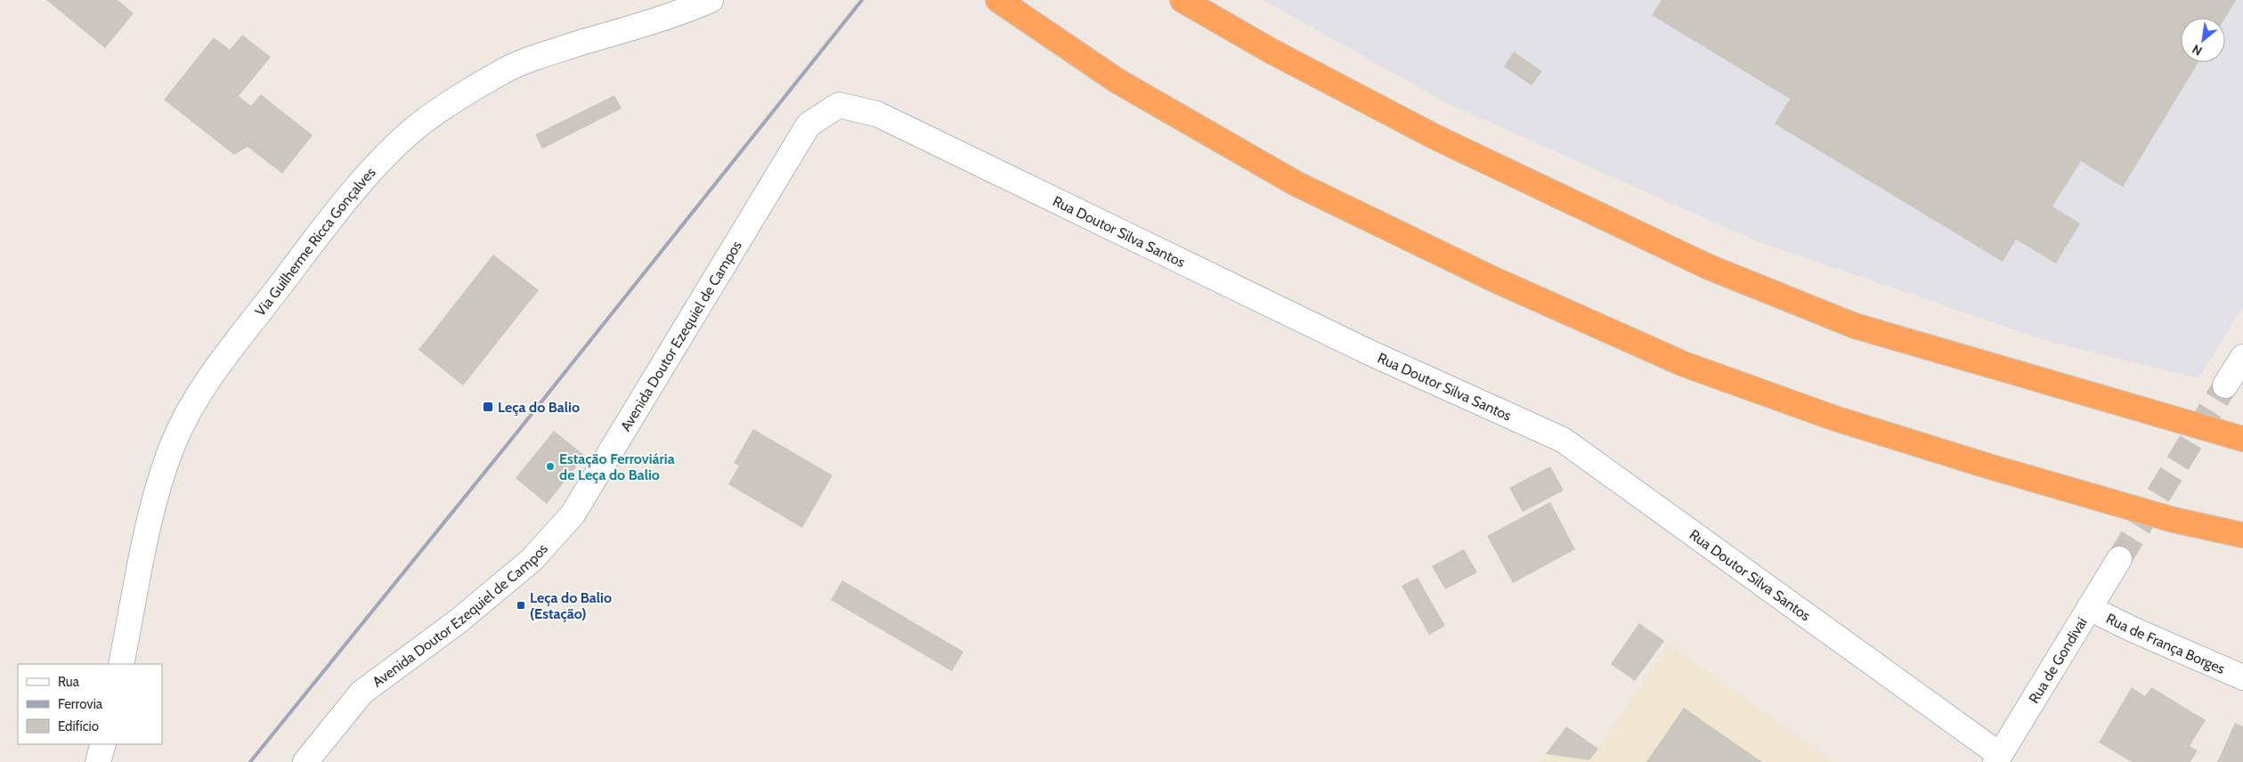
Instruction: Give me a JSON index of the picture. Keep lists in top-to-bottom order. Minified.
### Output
{"streets":{"street":["Rua Doutor Silva Santos","Via Guilherme Ricca Gonçalves","Avenida Doutor Ezequiel de Campos","Rua de França Borges","Rua de Gondivai"]},"crossings":[["Rua Doutor Silva Santos","Avenida Doutor Ezequiel de Campos"],["Rua Doutor Silva Santos","Rua de Gondivai"],["Rua de França Borges","Rua de Gondivai"]],"places":{"transit":["Leça do Balio","Leça do Balio (Estação)"],"other":["Estação Ferroviária de Leça do Balio"]},"legend":["Rua","Ferrovia","Edifício"],"north":"bottom left"}
